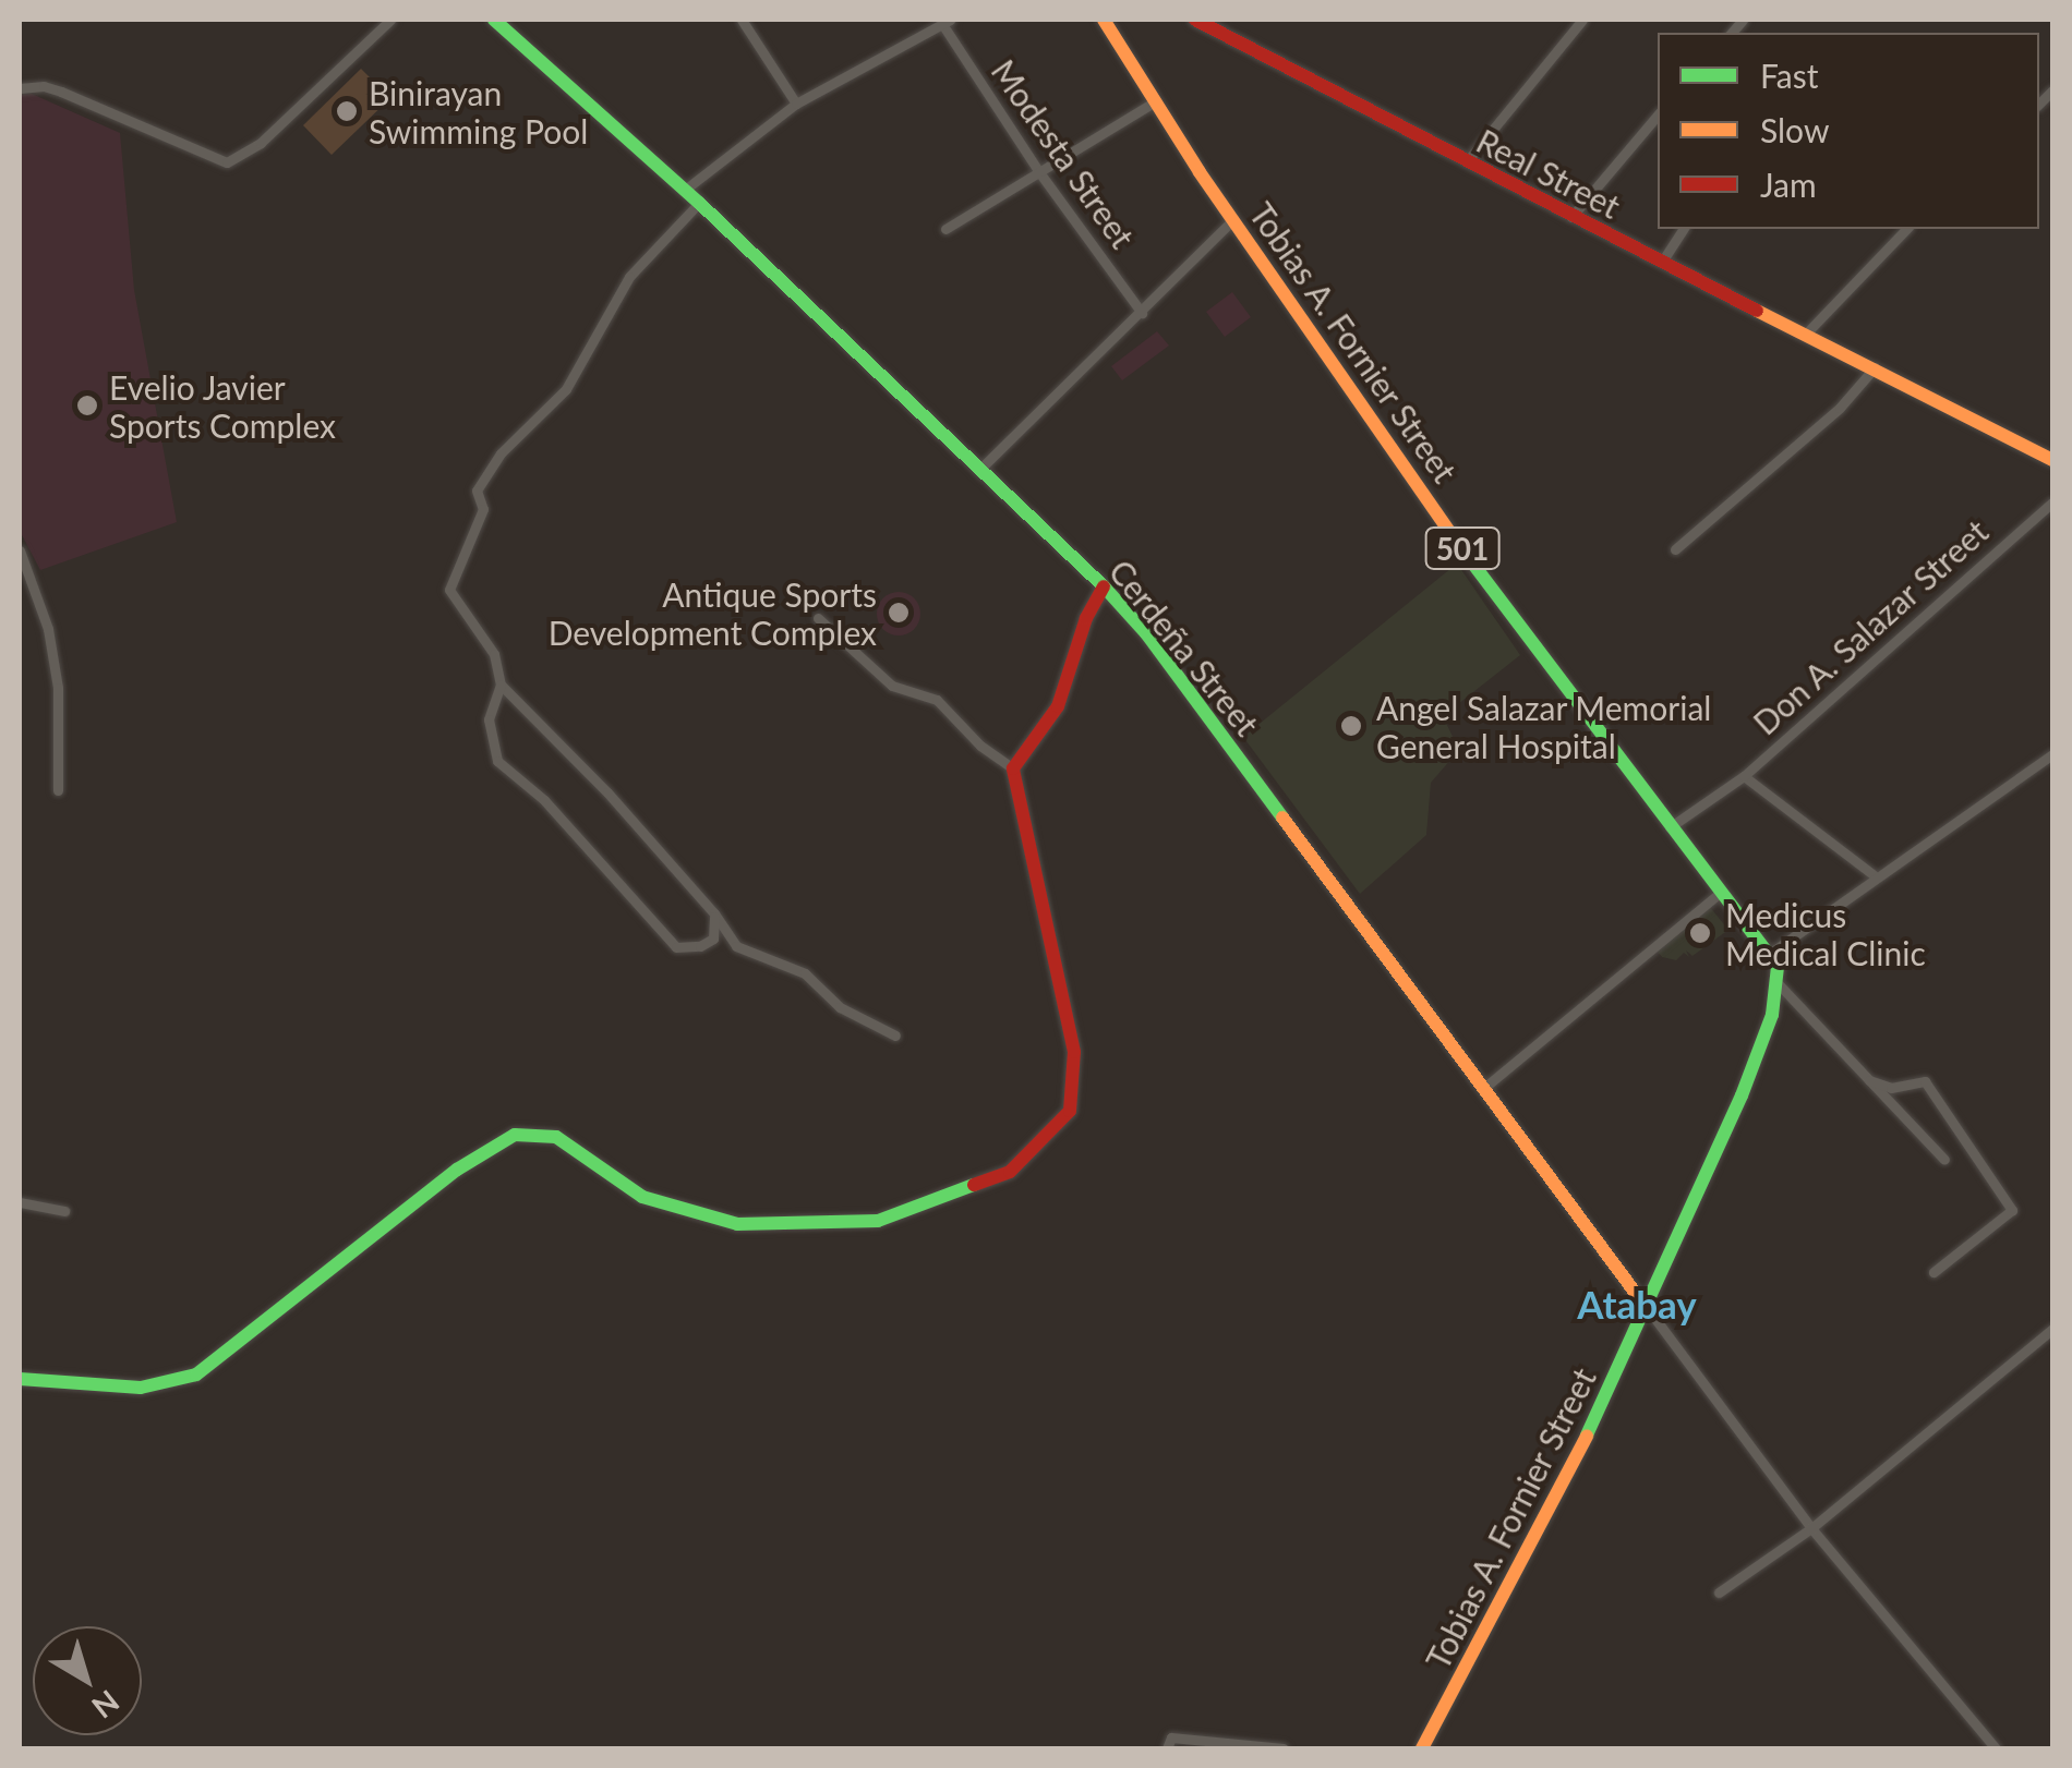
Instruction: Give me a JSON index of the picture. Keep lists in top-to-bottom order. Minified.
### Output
{"streets":{"main road":["Real Street","Tobias A. Fornier Street","501","Cerdeña Street"],"street":["Modesta Street","Don A. Salazar Street"]},"crossings":[["Tobias A. Fornier Street","Don A. Salazar Street"],["Tobias A. Fornier Street","Cerdeña Street"]],"districts":["Atabay"],"places":["Binirayan Swimming Pool","Evelio Javier Sports Complex","Antique Sports Development Complex","Angel Salazar Memorial General Hospital","Medicus Medical Clinic"],"legend":["Fast","Slow","Jam"],"north":"bottom right"}
